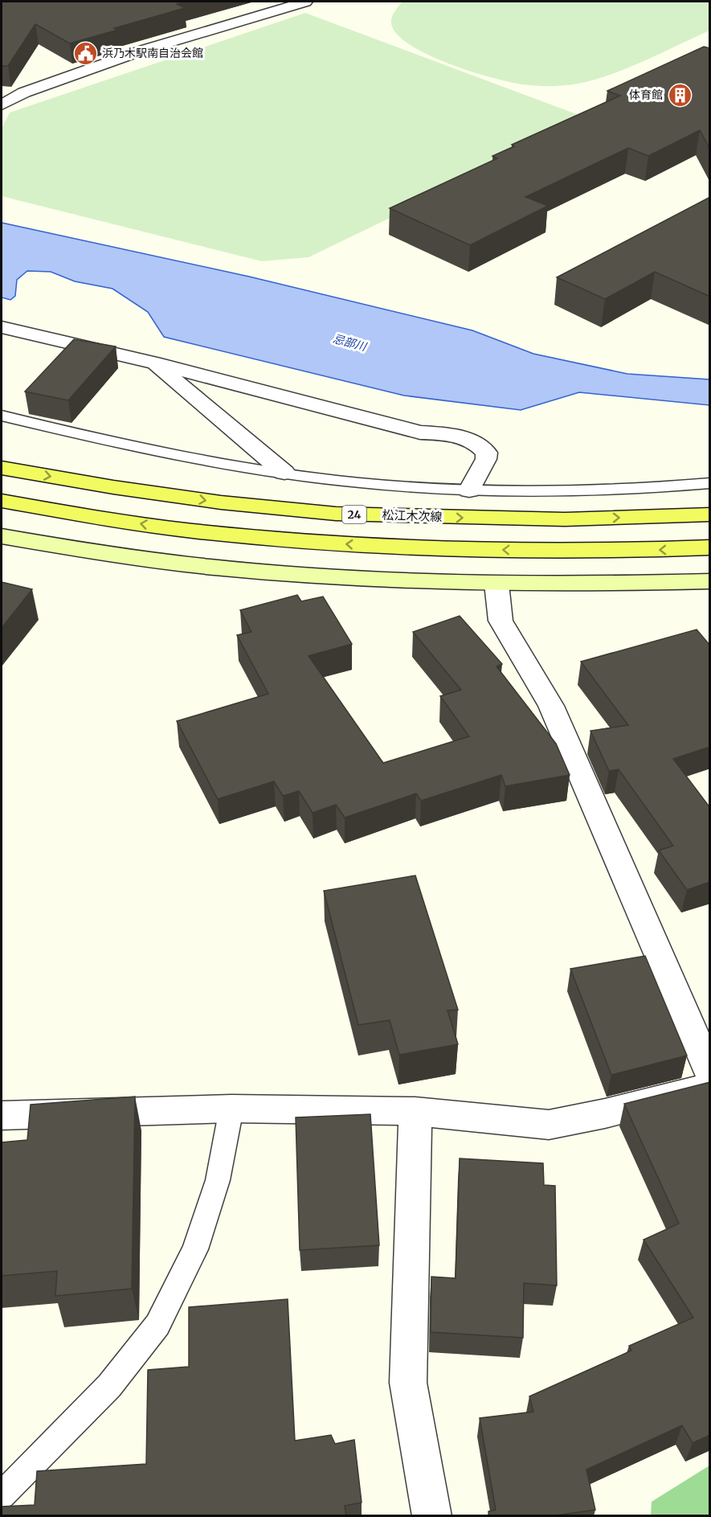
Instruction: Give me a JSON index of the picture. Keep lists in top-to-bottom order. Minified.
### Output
{"streets":{"main road":["24","松江木次線"]},"water":["忌部川"],"places":{"public building":["浜乃木駅南自治会館"],"building":["体育館"]}}
